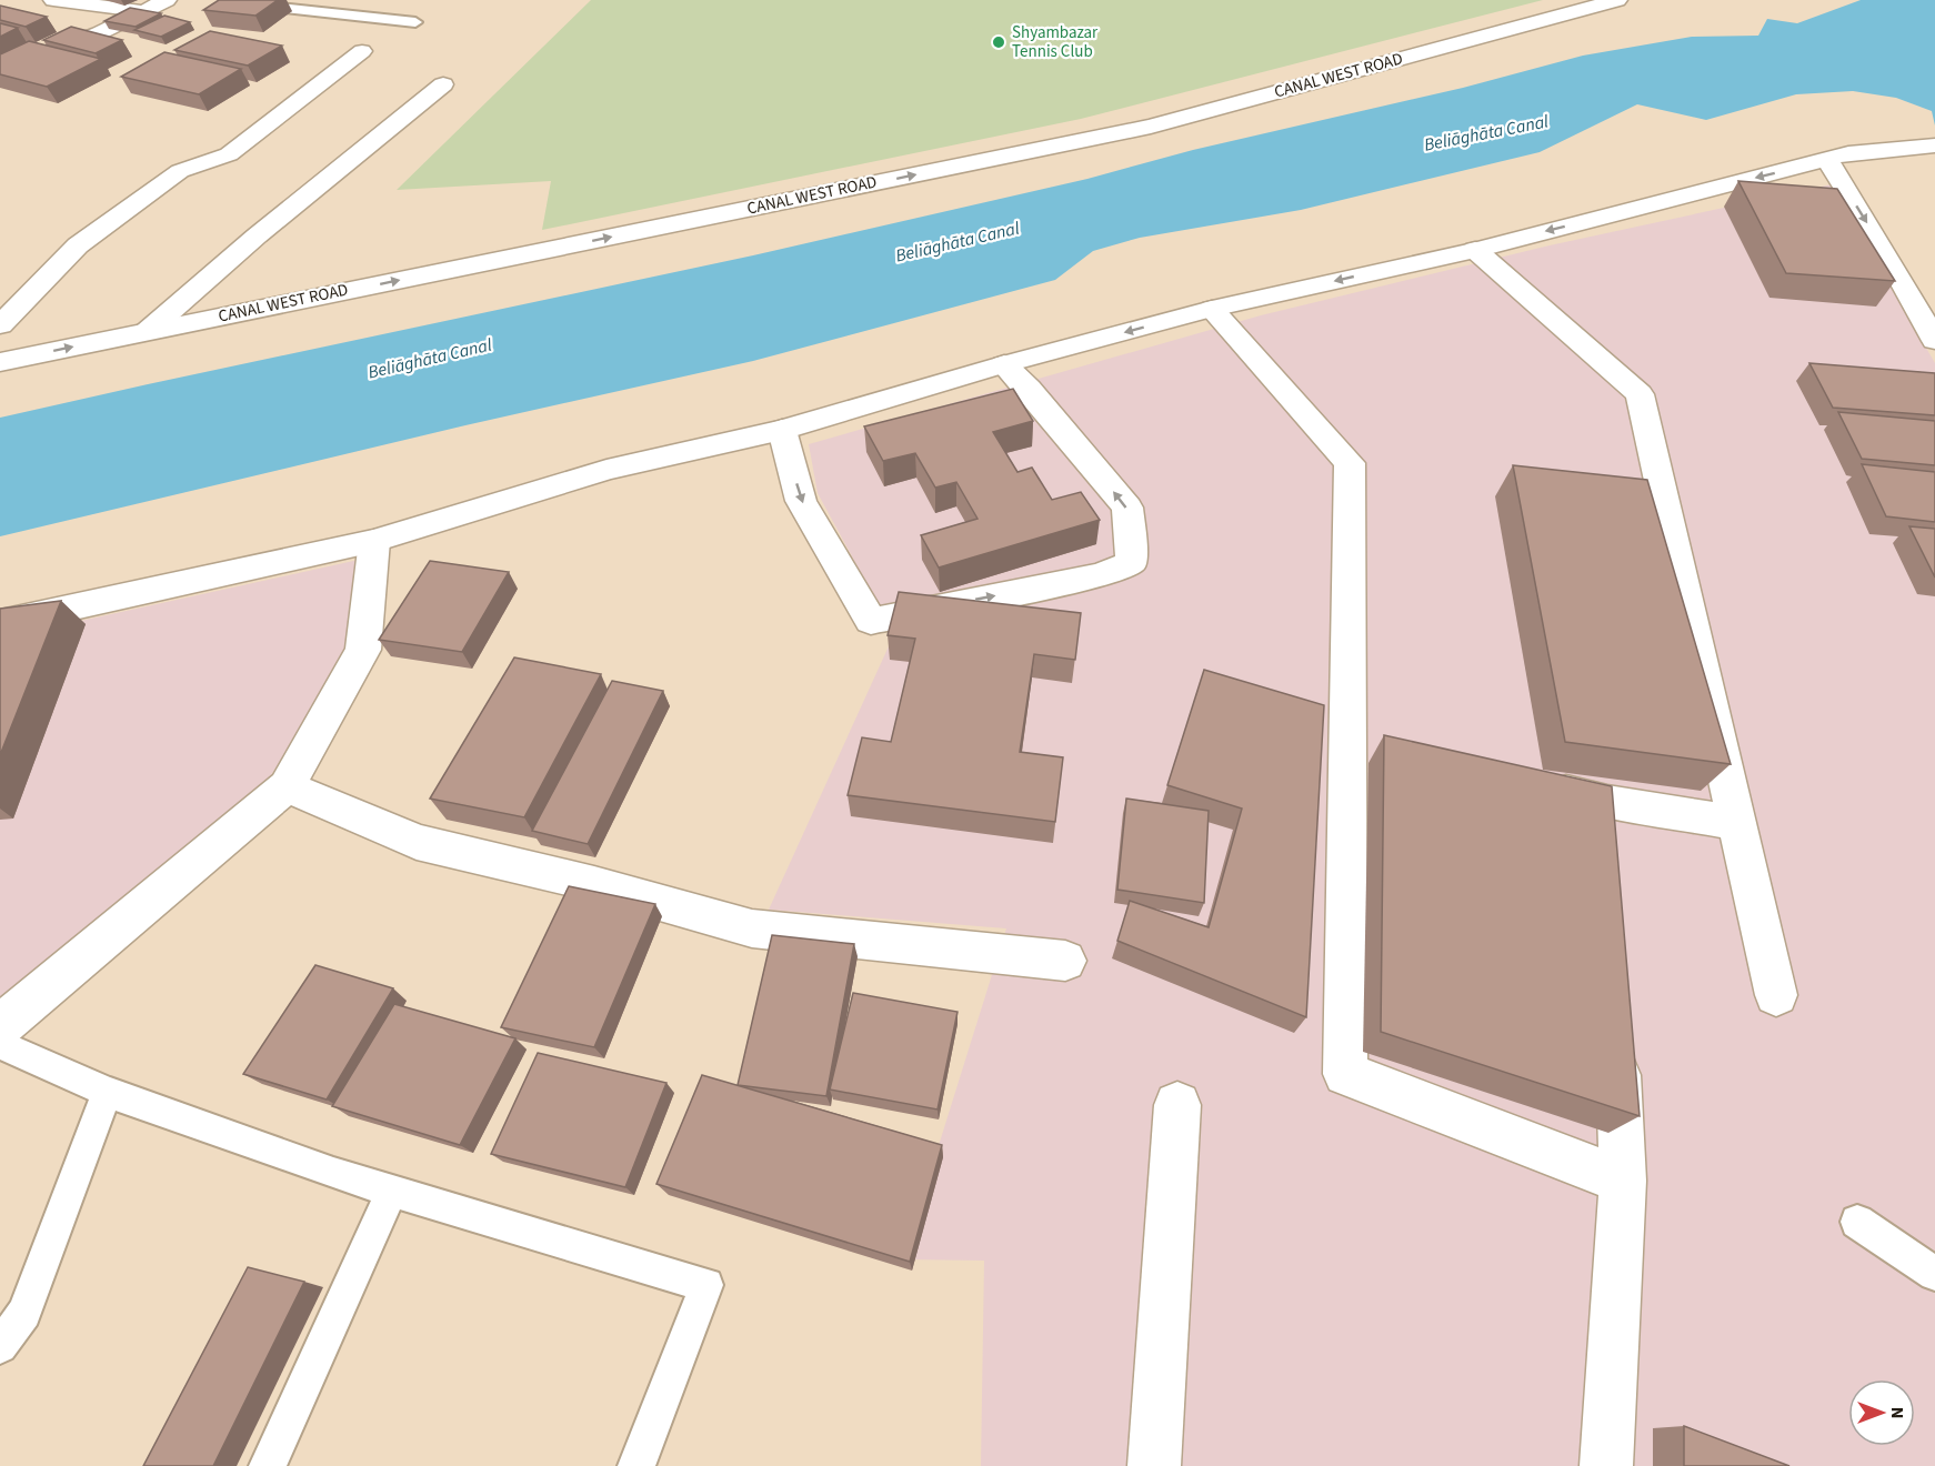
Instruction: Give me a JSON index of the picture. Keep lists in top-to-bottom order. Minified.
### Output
{"streets":{"street":["CANAL WEST ROAD"]},"water":["Beliāghāta Canal"],"places":["Shyambazar Tennis Club"],"north":"right"}
